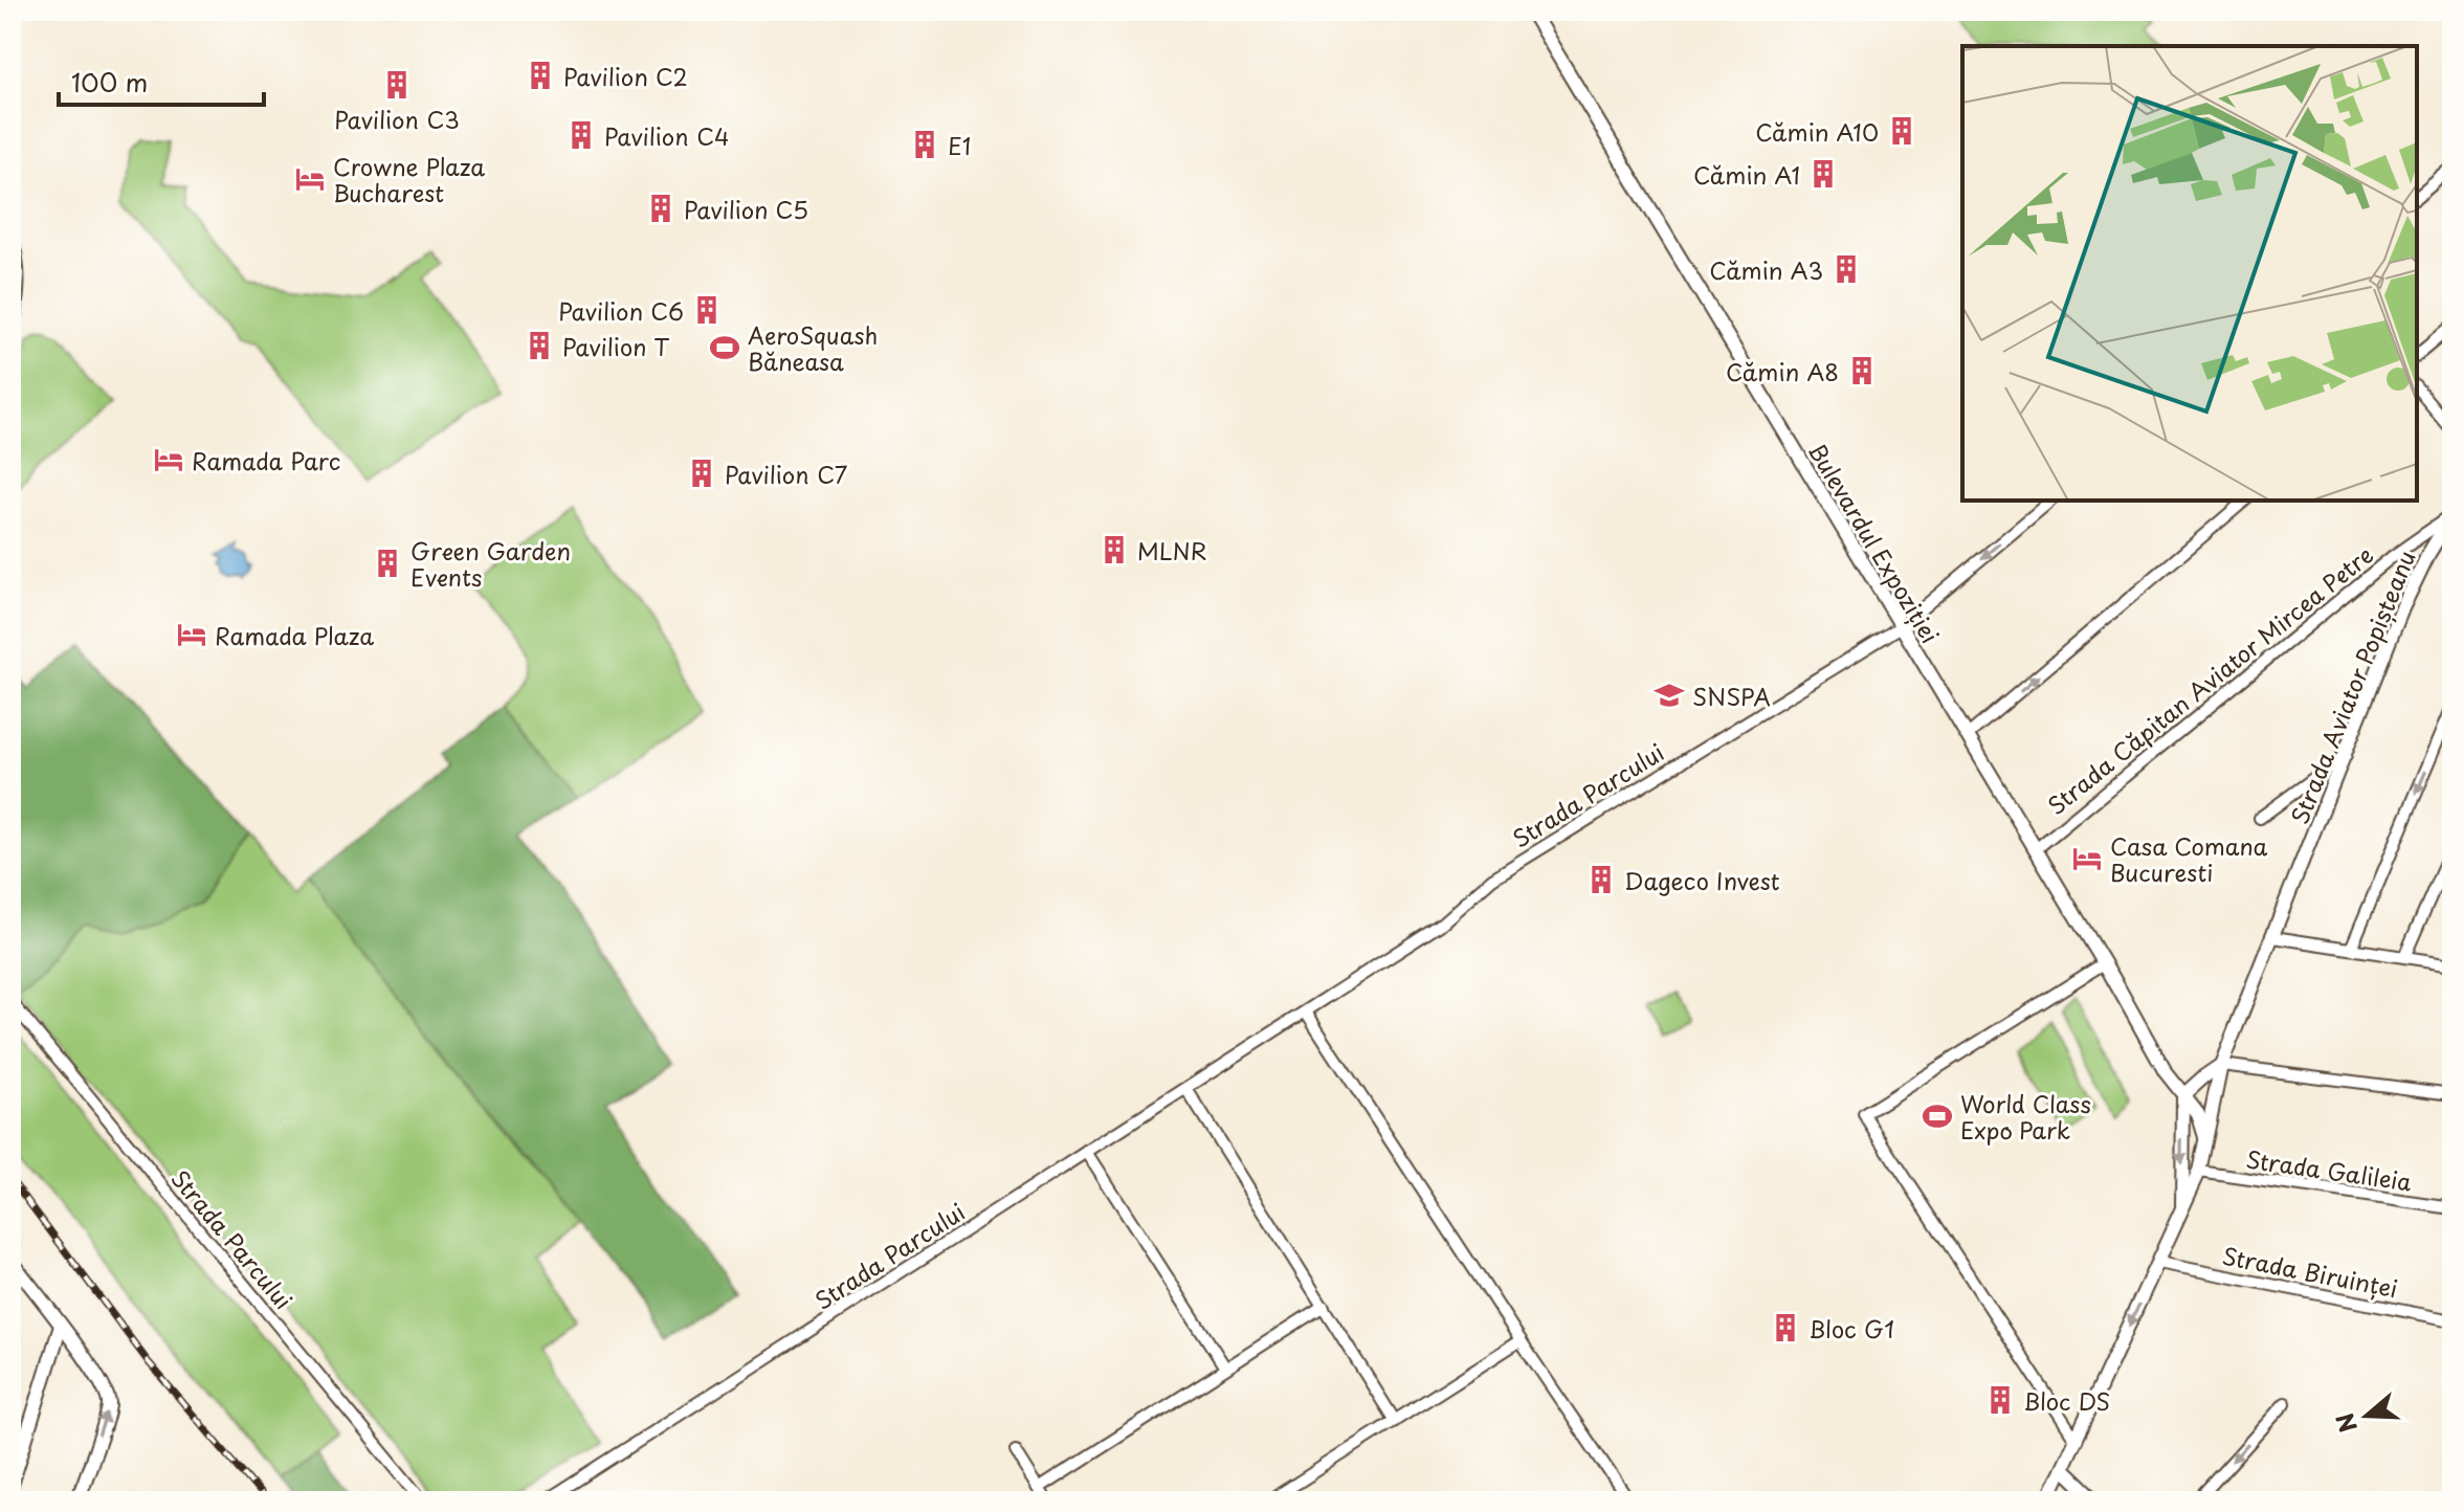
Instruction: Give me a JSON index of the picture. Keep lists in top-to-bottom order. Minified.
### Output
{"streets":{"street":["Bulevardul Expoziției","Strada Căpitan Aviator Mircea Petre","Strada Aviator Popișteanu","Strada Parcului","Strada Galileia","Strada Biruinței"]},"crossings":[["Bulevardul Expoziției","Strada Căpitan Aviator Mircea Petre"],["Bulevardul Expoziției","Strada Aviator Popișteanu"],["Bulevardul Expoziției","Strada Parcului"],["Strada Căpitan Aviator Mircea Petre","Strada Aviator Popișteanu"],["Strada Aviator Popișteanu","Strada Galileia"],["Strada Aviator Popișteanu","Strada Biruinței"]],"places":{"building":["Pavilion C2","Pavilion C3","Cămin A10","Pavilion C4","E1","Cămin A1","Pavilion C5","Cămin A3","Pavilion C6","Pavilion T","Cămin A8","Pavilion C7","MLNR","Green Garden Events","Dageco Invest","Bloc G1","Bloc DS"],"hotel":["Crowne Plaza Bucharest","Ramada Parc","Ramada Plaza","Casa Comana Bucuresti"],"sports":["AeroSquash Băneasa","World Class Expo Park"],"school or university":["SNSPA"]},"scale_bar":"100 m","north":"left"}
